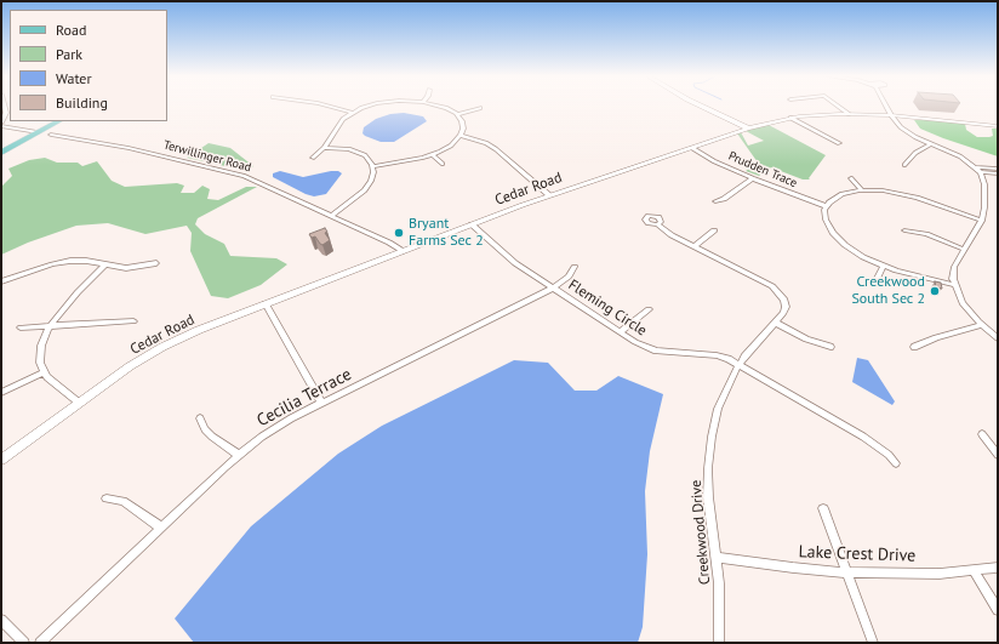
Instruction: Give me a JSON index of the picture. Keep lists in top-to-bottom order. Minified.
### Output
{"streets":{"street":["Terwillinger Road","Prudden Trace","Cedar Road","Fleming Circle","Cecilia Terrace","Creekwood Drive","Lake Crest Drive"]},"crossings":[["Terwillinger Road","Cedar Road"],["Prudden Trace","Cedar Road"],["Cedar Road","Fleming Circle"],["Fleming Circle","Cecilia Terrace"],["Fleming Circle","Creekwood Drive"],["Creekwood Drive","Lake Crest Drive"]],"places":["Bryant Farms Sec 2","Creekwood South Sec 2"],"legend":["Road","Park","Water","Building"]}
